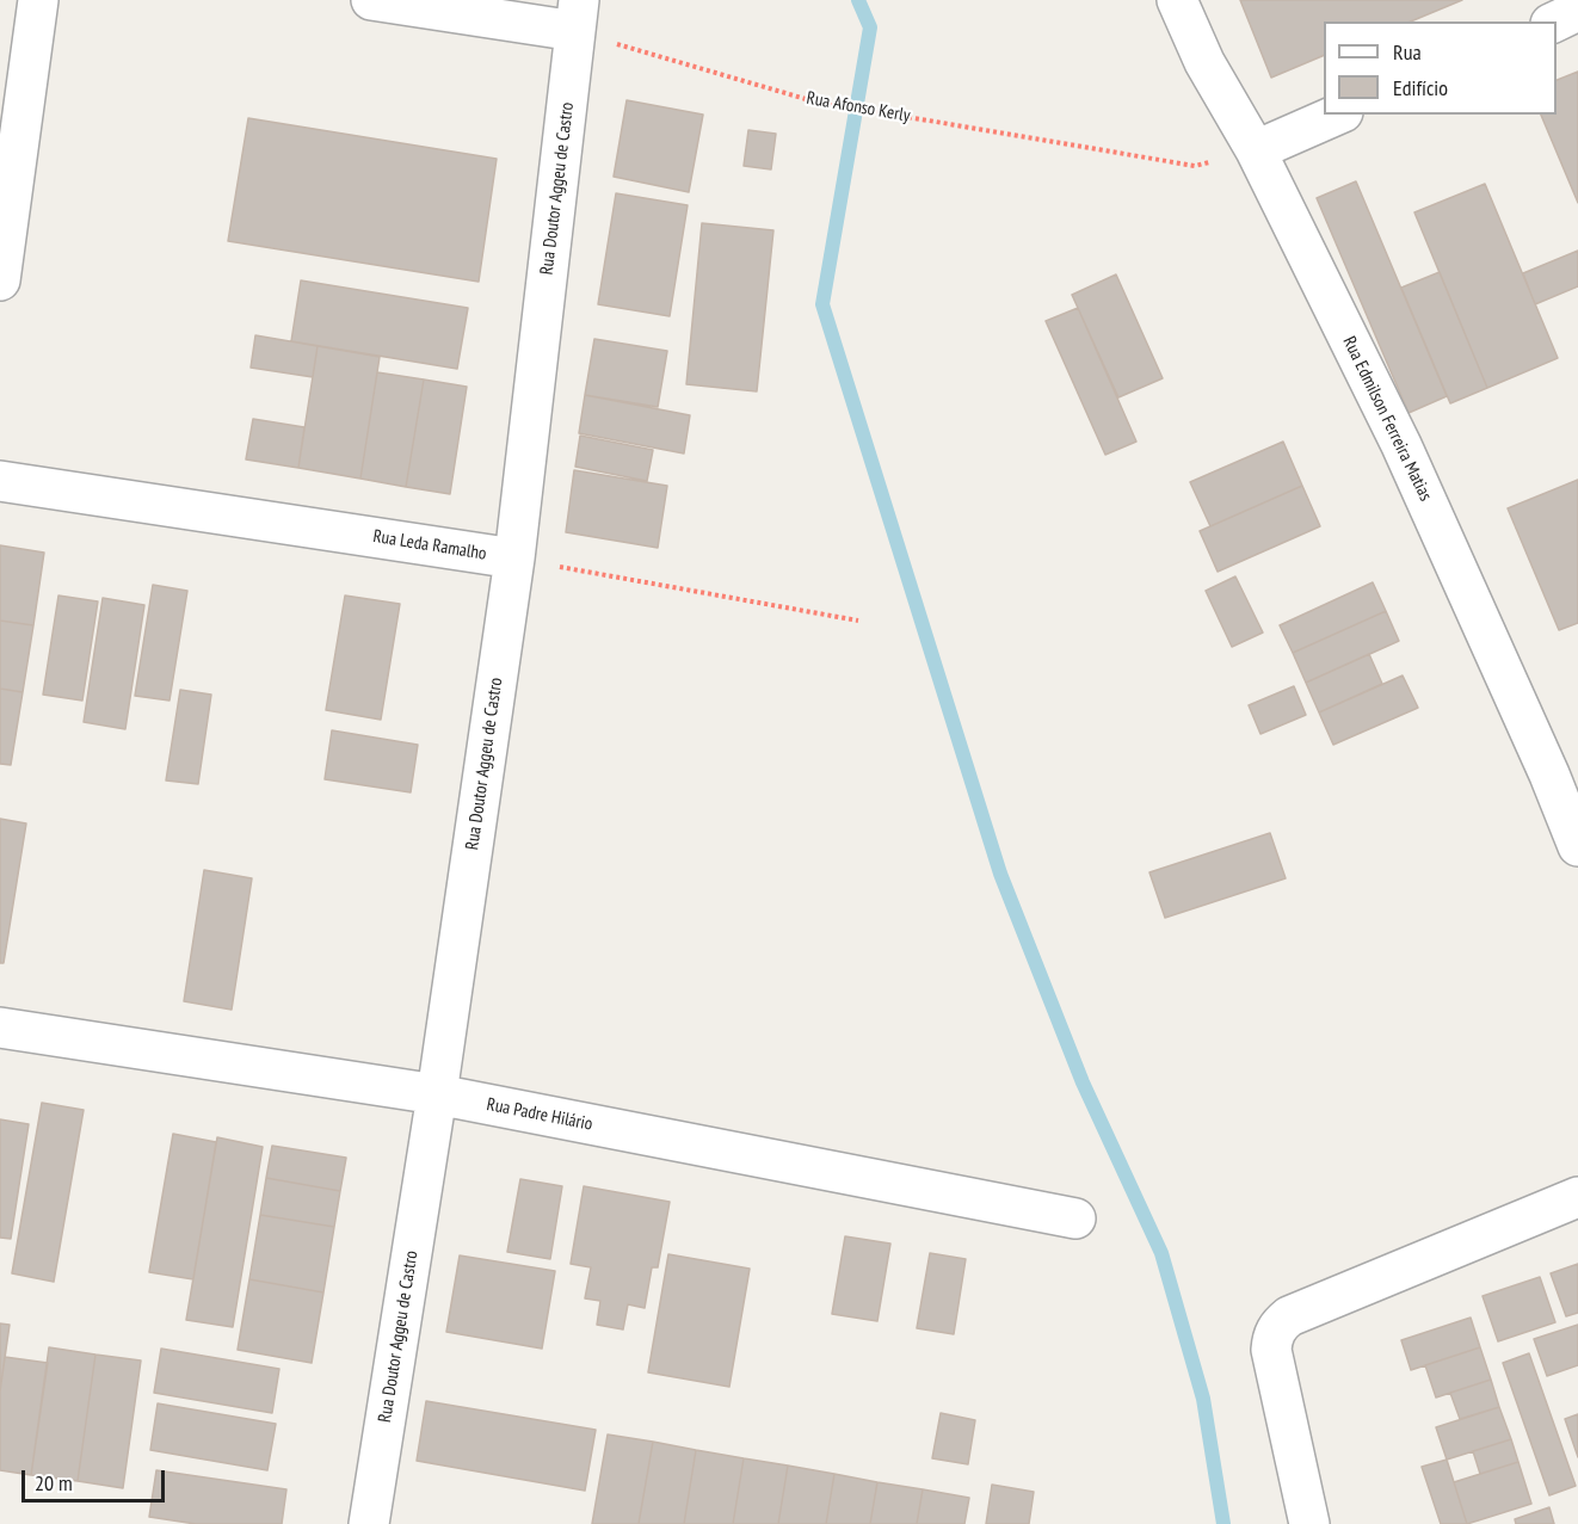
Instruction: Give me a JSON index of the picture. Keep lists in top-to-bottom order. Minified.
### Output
{"streets":{"street":["Rua Doutor Aggeu de Castro","Rua Edmilson Ferreira Matias","Rua Leda Ramalho","Rua Padre Hilário"],"path":["Rua Afonso Kerly"]},"crossings":[["Rua Afonso Kerly","Rua Doutor Aggeu de Castro"],["Rua Afonso Kerly","Rua Edmilson Ferreira Matias"],["Rua Doutor Aggeu de Castro","Rua Leda Ramalho"],["Rua Doutor Aggeu de Castro","Rua Padre Hilário"]],"legend":["Rua","Edifício"],"scale_bar":"20 m"}
